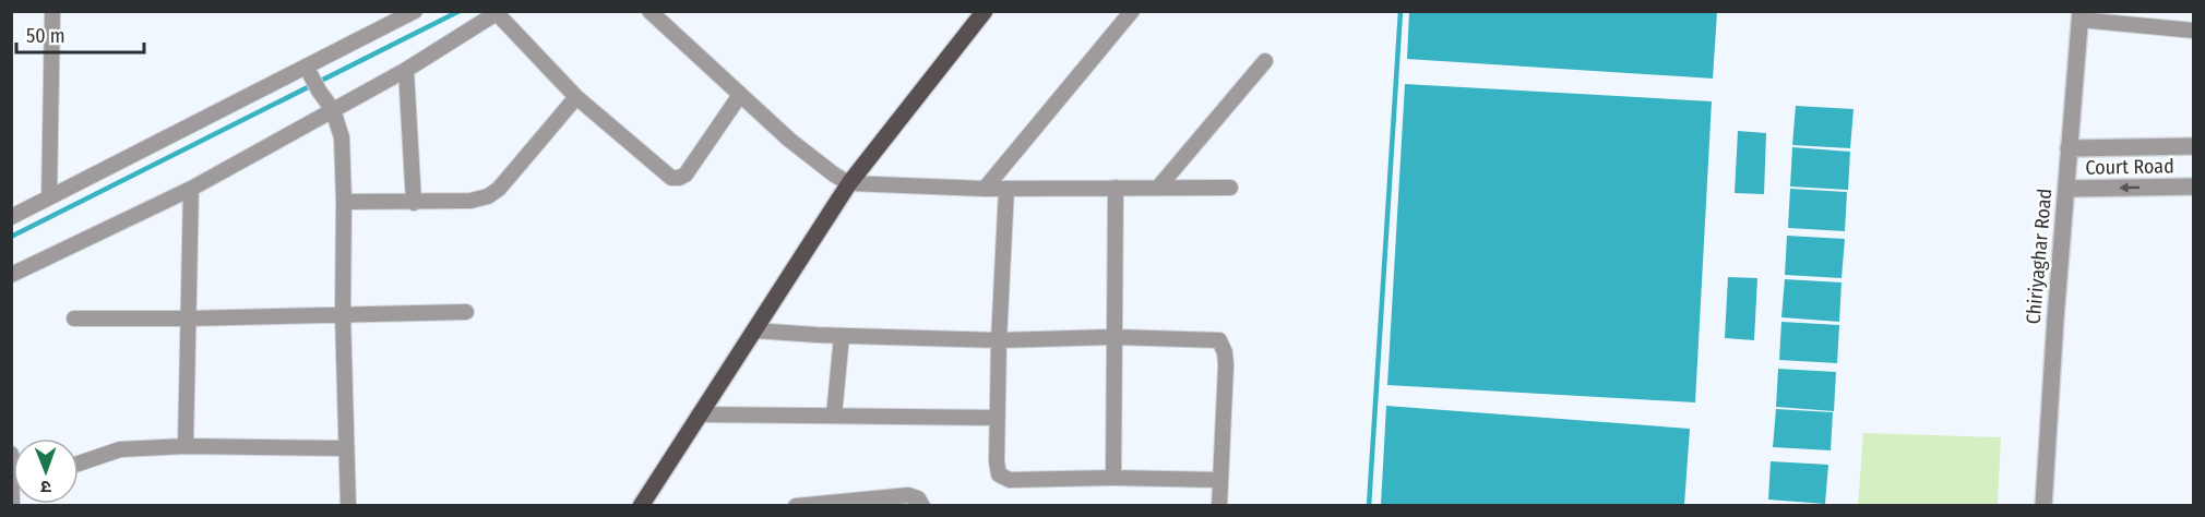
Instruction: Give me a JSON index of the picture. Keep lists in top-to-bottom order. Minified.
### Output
{"streets":{"street":["Court Road","Chiriyaghar Road"]},"crossings":[["Court Road","Chiriyaghar Road"]],"scale_bar":"50 m","north":"bottom"}
